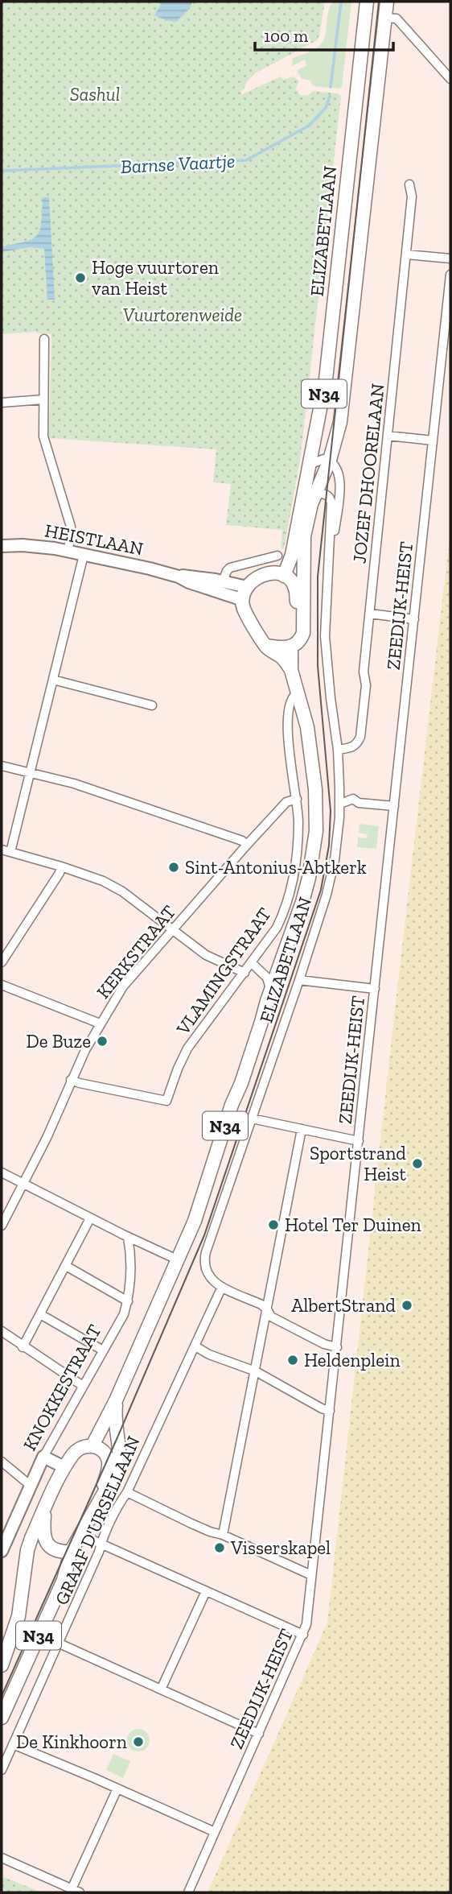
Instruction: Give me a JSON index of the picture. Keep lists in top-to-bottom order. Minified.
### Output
{"streets":{"main road":["ELIZABETLAAN","N34","HEISTLAAN","KNOKKESTRAAT"],"street":["JOZEF DHOORELAAN","ZEEDIJK-HEIST","KERKSTRAAT","VLAMINGSTRAAT","GRAAF D'URSELLAAN"]},"crossings":[["ELIZABETLAAN","N34"],["ELIZABETLAAN","JOZEF DHOORELAAN"],["ELIZABETLAAN","HEISTLAAN"],["N34","HEISTLAAN"],["N34","VLAMINGSTRAAT"],["KERKSTRAAT","VLAMINGSTRAAT"]],"water":["Barnse Vaartje"],"parks":["Sashul","Vuurtorenweide"],"places":["Hoge vuurtoren van Heist","Sint-Antonius-Abtkerk","De Buze","Sportstrand Heist","Hotel Ter Duinen","AlbertStrand","Heldenplein","Visserskapel","De Kinkhoorn"],"scale_bar":"100 m"}
